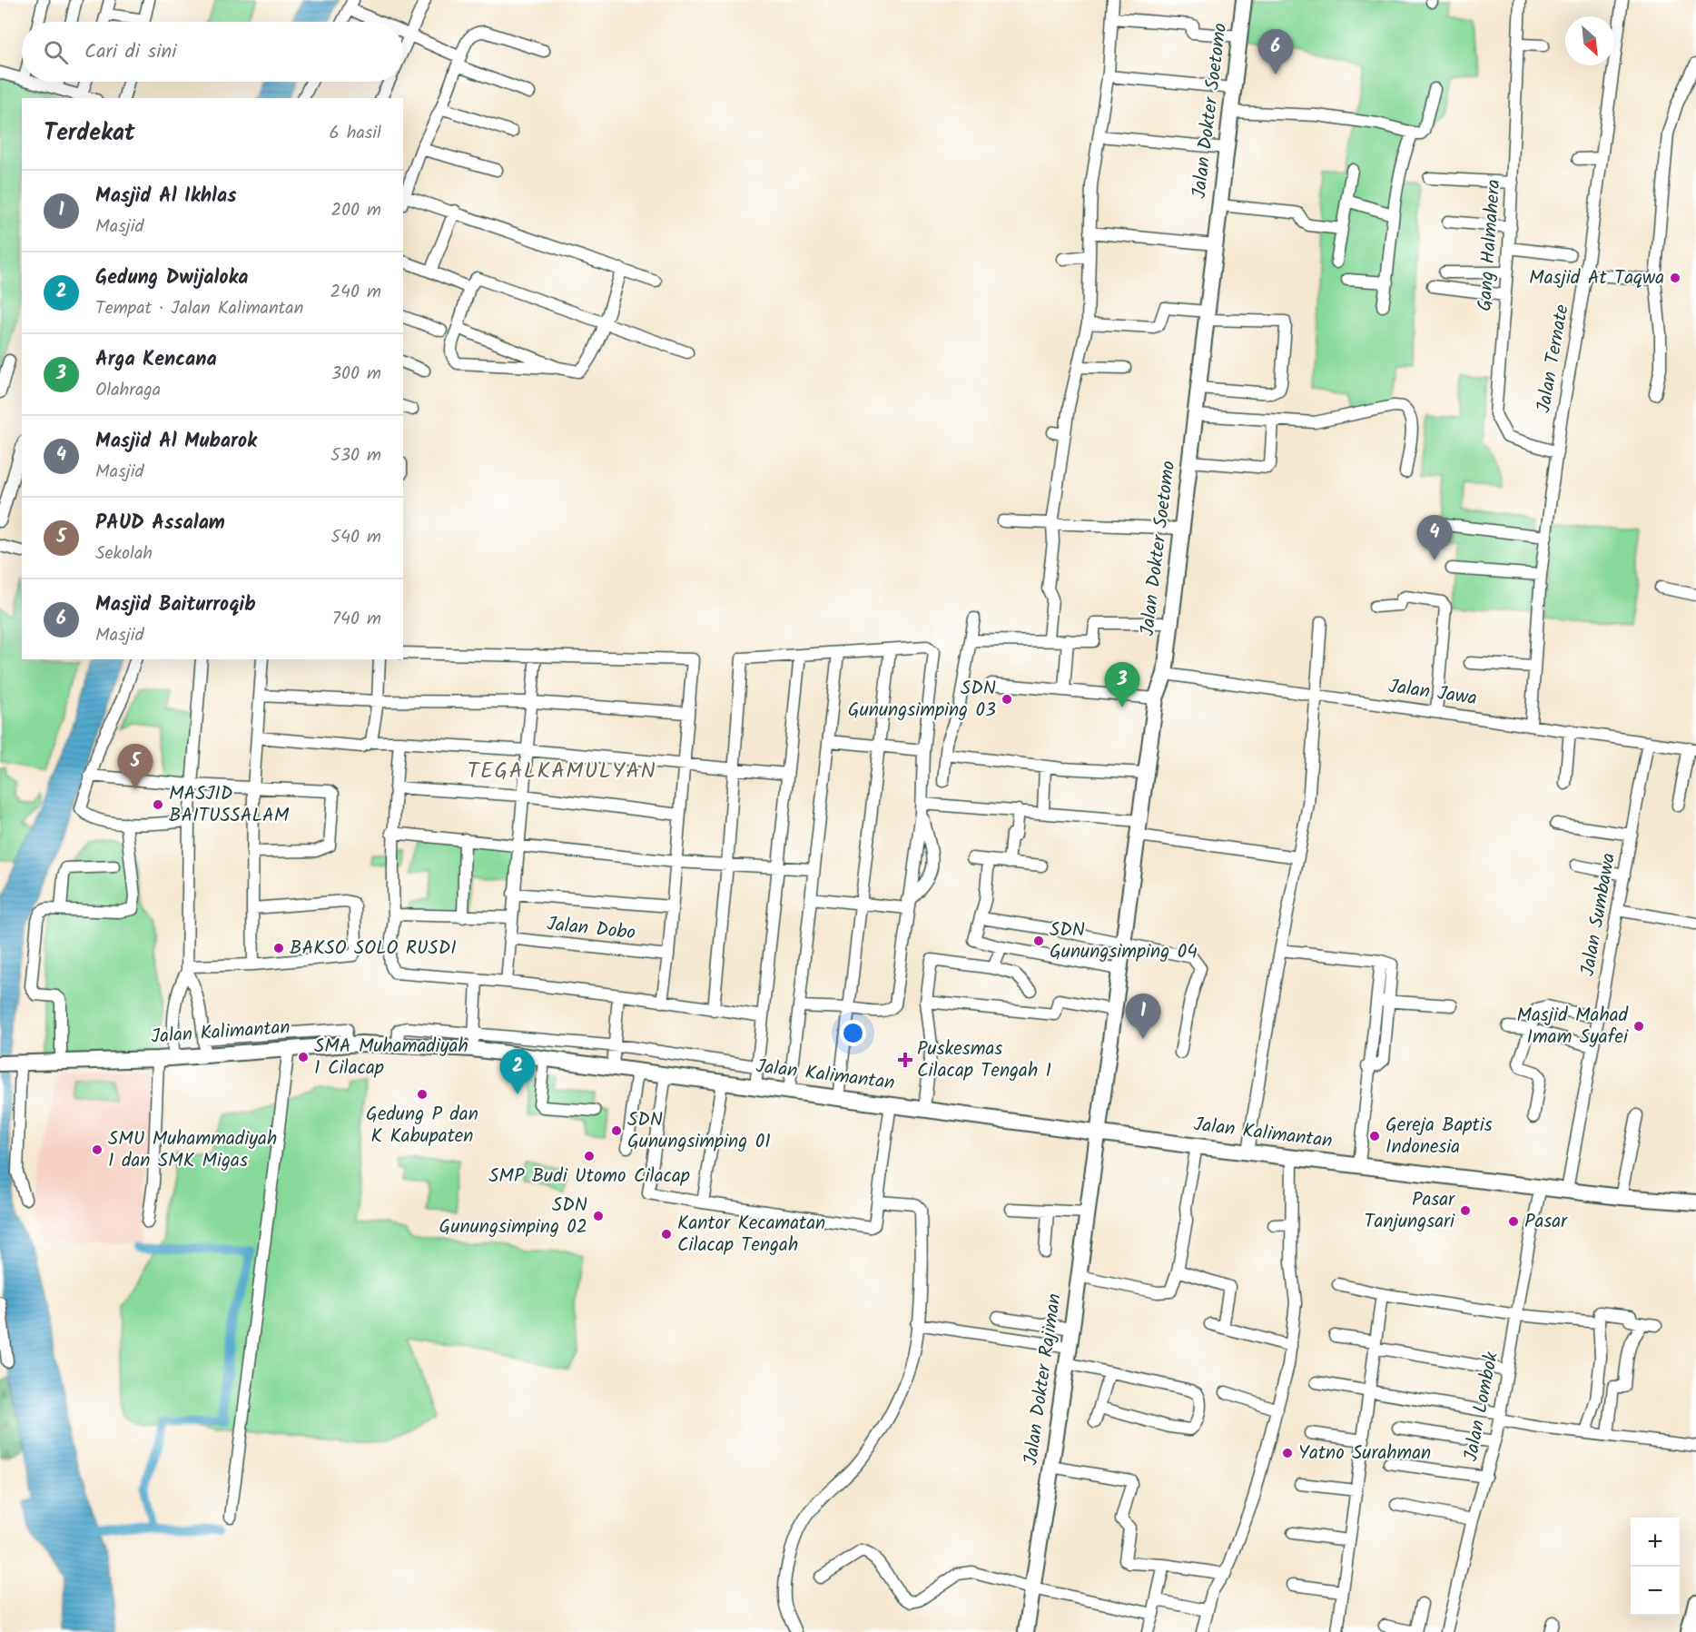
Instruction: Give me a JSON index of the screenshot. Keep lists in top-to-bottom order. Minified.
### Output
{"streets":{"street":["Jalan Dokter Soetomo","Gang Halmahera","Jalan Ternate","Jalan Jawa","Jalan Sumbawa","Jalan Dobo","Jalan Kalimantan","Jalan Dokter Rajiman","Jalan Lombok"]},"crossings":[["Jalan Dokter Soetomo","Jalan Jawa"],["Jalan Dokter Soetomo","Jalan Kalimantan"],["Jalan Dokter Soetomo","Jalan Dokter Rajiman"],["Gang Halmahera","Jalan Ternate"],["Jalan Ternate","Jalan Jawa"],["Jalan Jawa","Jalan Sumbawa"],["Jalan Sumbawa","Jalan Kalimantan"],["Jalan Kalimantan","Jalan Dokter Rajiman"],["Jalan Kalimantan","Jalan Lombok"]],"districts":["TEGALKAMULYAN"],"places":{"other":["Masjid At Taqwa","SDN Gunungsimping 03","MASJID BAITUSSALAM","SDN Gunungsimping 04","BAKSO SOLO RUSDI","Masjid Mahad Imam Syafei","SMA Muhamadiyah 1 Cilacap","Gedung P dan K Kabupaten","SDN Gunungsimping 01","Gereja Baptis Indonesia","SMU Muhammadiyah 1 dan SMK Migas","SMP Budi Utomo Cilacap","Pasar Tanjungsari","SDN Gunungsimping 02","Pasar","Kantor Kecamatan Cilacap Tengah","Yatno Surahman"],"health":["Puskesmas Cilacap Tengah 1"]},"north":"bottom right","page":{"search":"Cari di sini","pins":["6","4","3","5","1","2"],"heading":["Terdekat","6 hasil"],"list":[{"mark":"1","name":"Masjid Al Ikhlas","note":"Masjid","value":"200 m"},{"mark":"2","name":"Gedung Dwijaloka","note":"Tempat · Jalan Kalimantan","value":"240 m"},{"mark":"3","name":"Arga Kencana","note":"Olahraga","value":"300 m"},{"mark":"4","name":"Masjid Al Mubarok","note":"Masjid","value":"530 m"},{"mark":"5","name":"PAUD Assalam","note":"Sekolah","value":"540 m"},{"mark":"6","name":"Masjid Baiturroqib","note":"Masjid","value":"740 m"}],"map_buttons":["+","−"]}}
